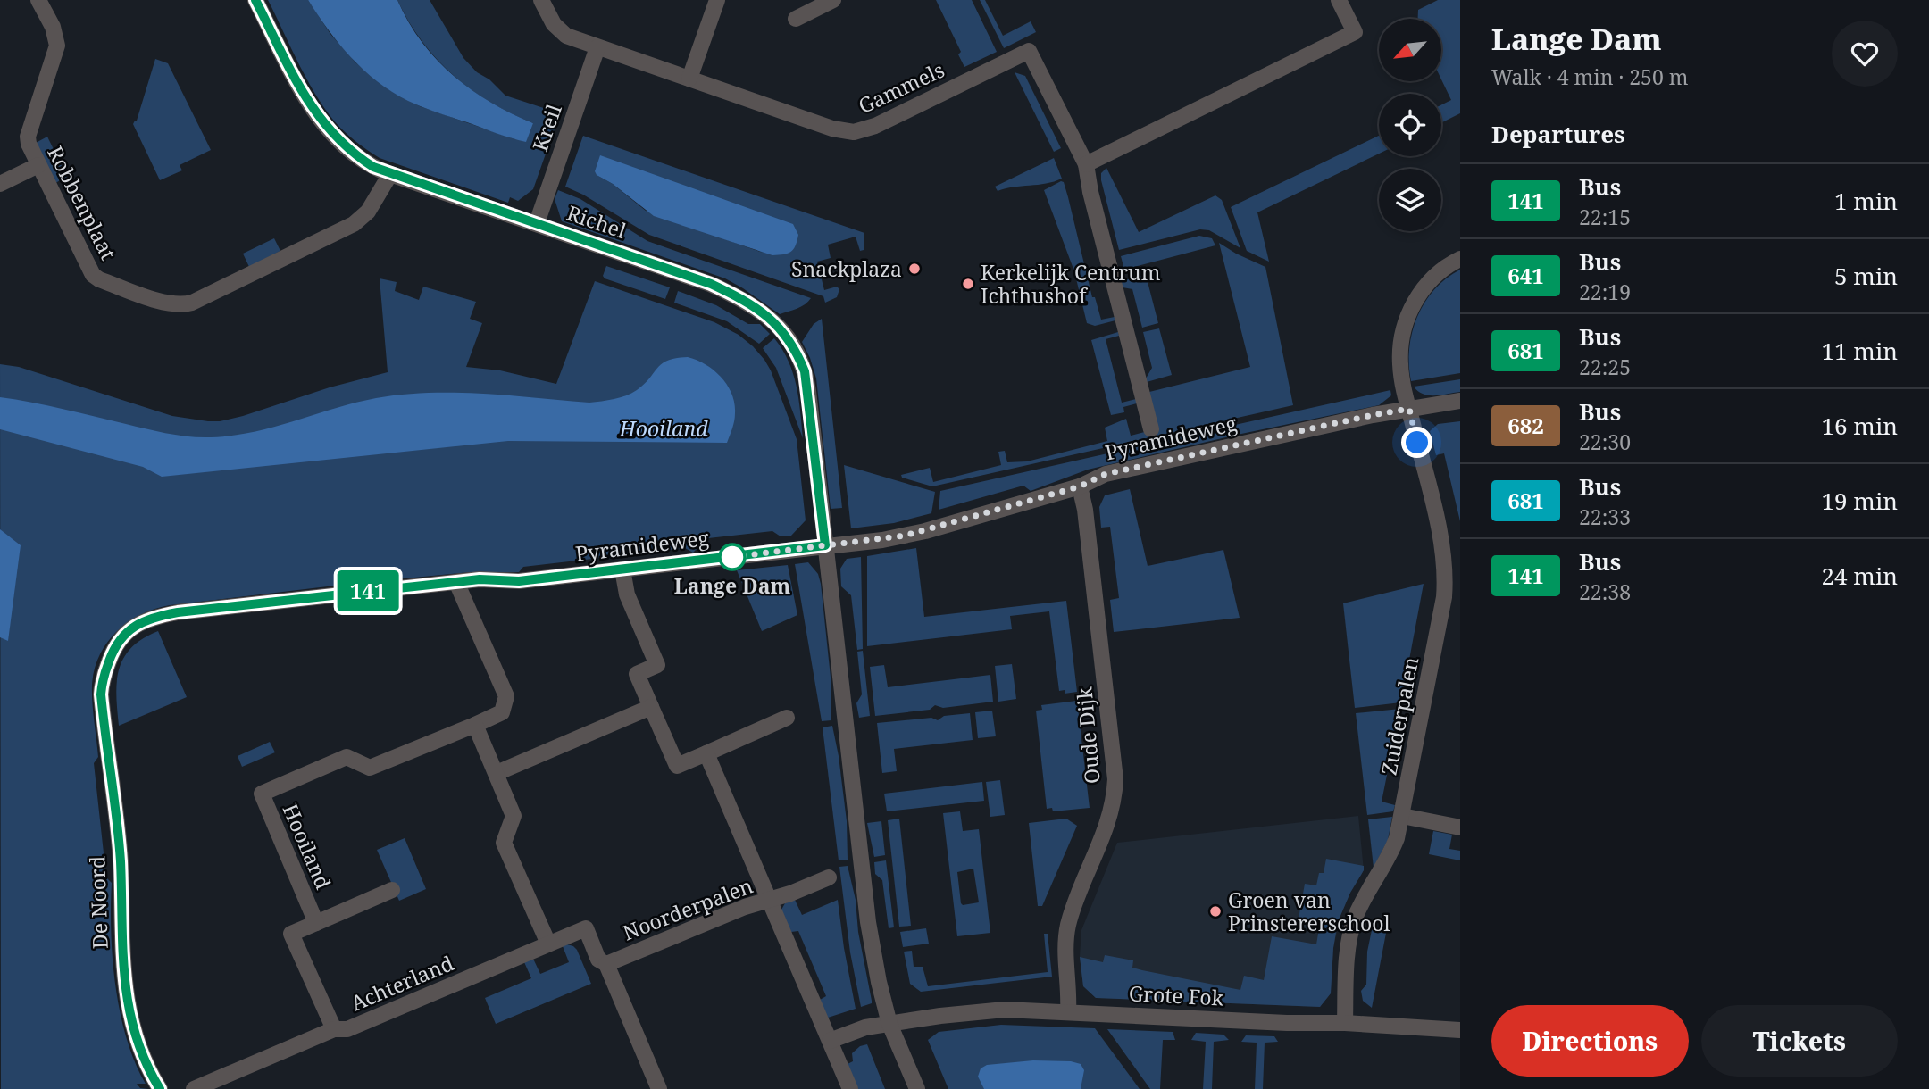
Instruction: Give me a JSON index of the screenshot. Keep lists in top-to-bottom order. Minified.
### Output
{"streets":{"street":["Gammels","Kreil","Robbenplaat","Richel","Pyramideweg","Zuiderpalen","Oude Dijk","Hooiland","De Noord","Noorderpalen","Achterland","Grote Fok"]},"crossings":[["Gammels","Kreil"],["Kreil","Richel"],["Robbenplaat","Richel"],["Richel","Pyramideweg"],["Pyramideweg","Zuiderpalen"],["Pyramideweg","Oude Dijk"],["Pyramideweg","Hooiland"],["Pyramideweg","De Noord"],["Zuiderpalen","Grote Fok"],["Oude Dijk","Grote Fok"],["Hooiland","Achterland"],["Noorderpalen","Achterland"]],"parks":["Hooiland"],"places":["Snackplaza","Kerkelijk Centrum Ichthushof","Lange Dam","Groen van Prinstererschool"],"lines":["bus line 141"],"north":"bottom left","page":{"on_map":"141","heading":[["Lange Dam","Walk · 4 min · 250 m"],"Departures"],"list":[{"mark":"141","name":"Bus","note":"22:15","value":"1 min"},{"mark":"641","name":"Bus","note":"22:19","value":"5 min"},{"mark":"681","name":"Bus","note":"22:25","value":"11 min"},{"mark":"682","name":"Bus","note":"22:30","value":"16 min"},{"mark":"681","name":"Bus","note":"22:33","value":"19 min"},{"mark":"141","name":"Bus","note":"22:38","value":"24 min"}],"buttons":["Directions","Tickets"]}}
